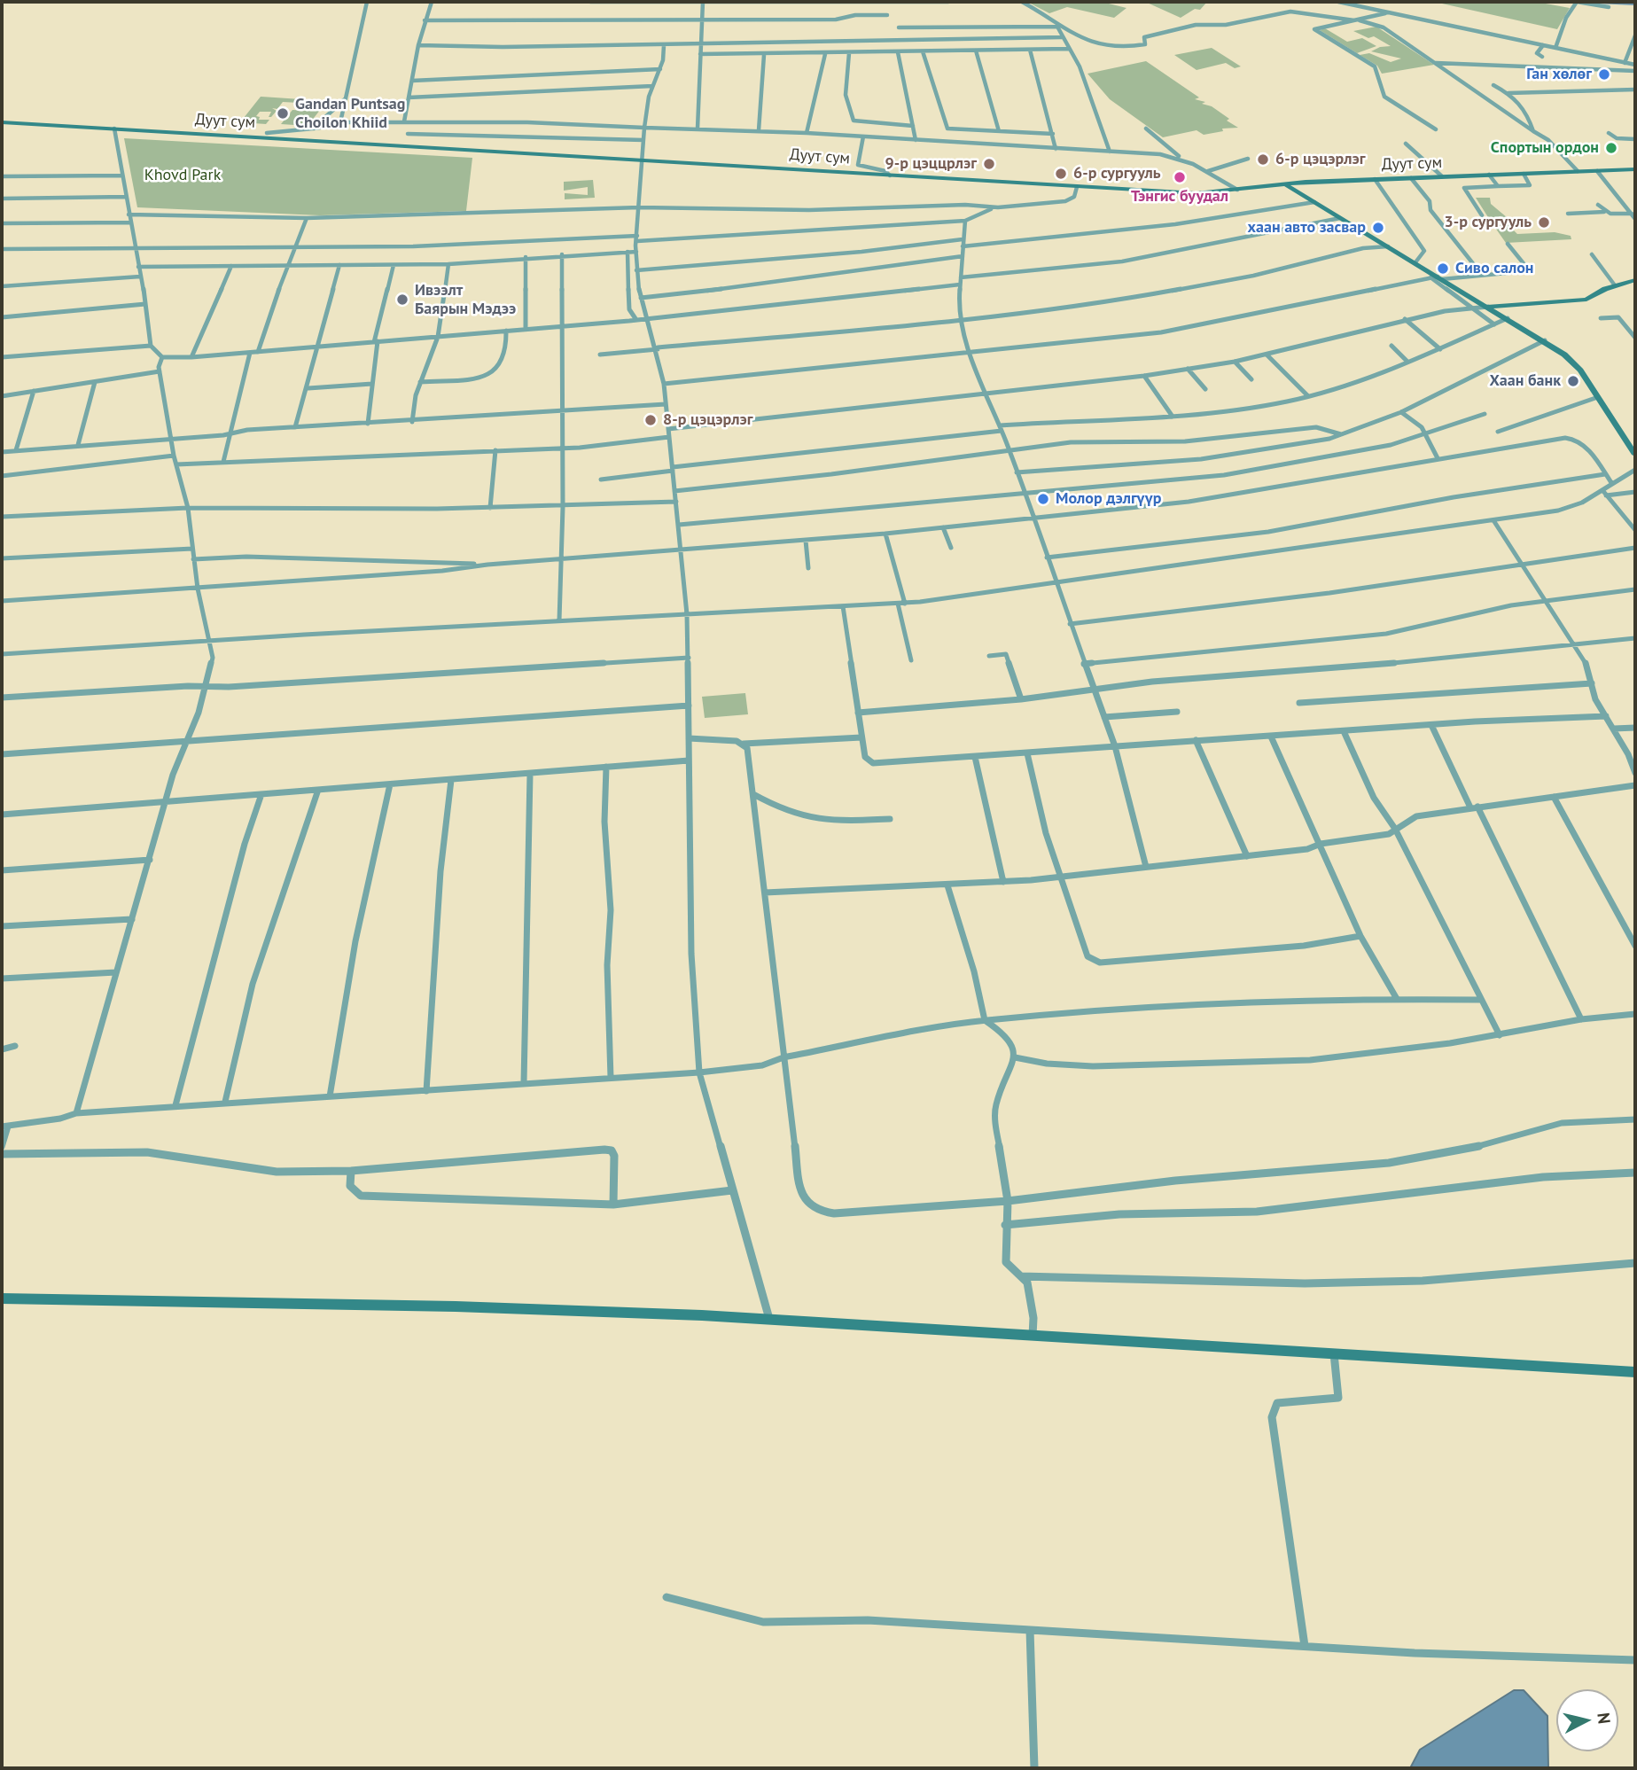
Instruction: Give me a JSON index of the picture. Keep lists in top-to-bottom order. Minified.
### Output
{"streets":{"main road":["Дуут сум"]},"parks":["Khovd Park"],"places":["Ган хөлөг","Gandan Puntsag Choilon Khiid","Спортын ордон","6-р цэцэрлэг","9-р цэццрлэг","6-р сургууль","Тэнгис буудал","3-р сургууль","хаан авто засвар","Сиво салон","Ивээлт Баярын Мэдээ","Хаан банк","8-р цэцэрлэг","Молор дэлгүүр"],"north":"right"}
